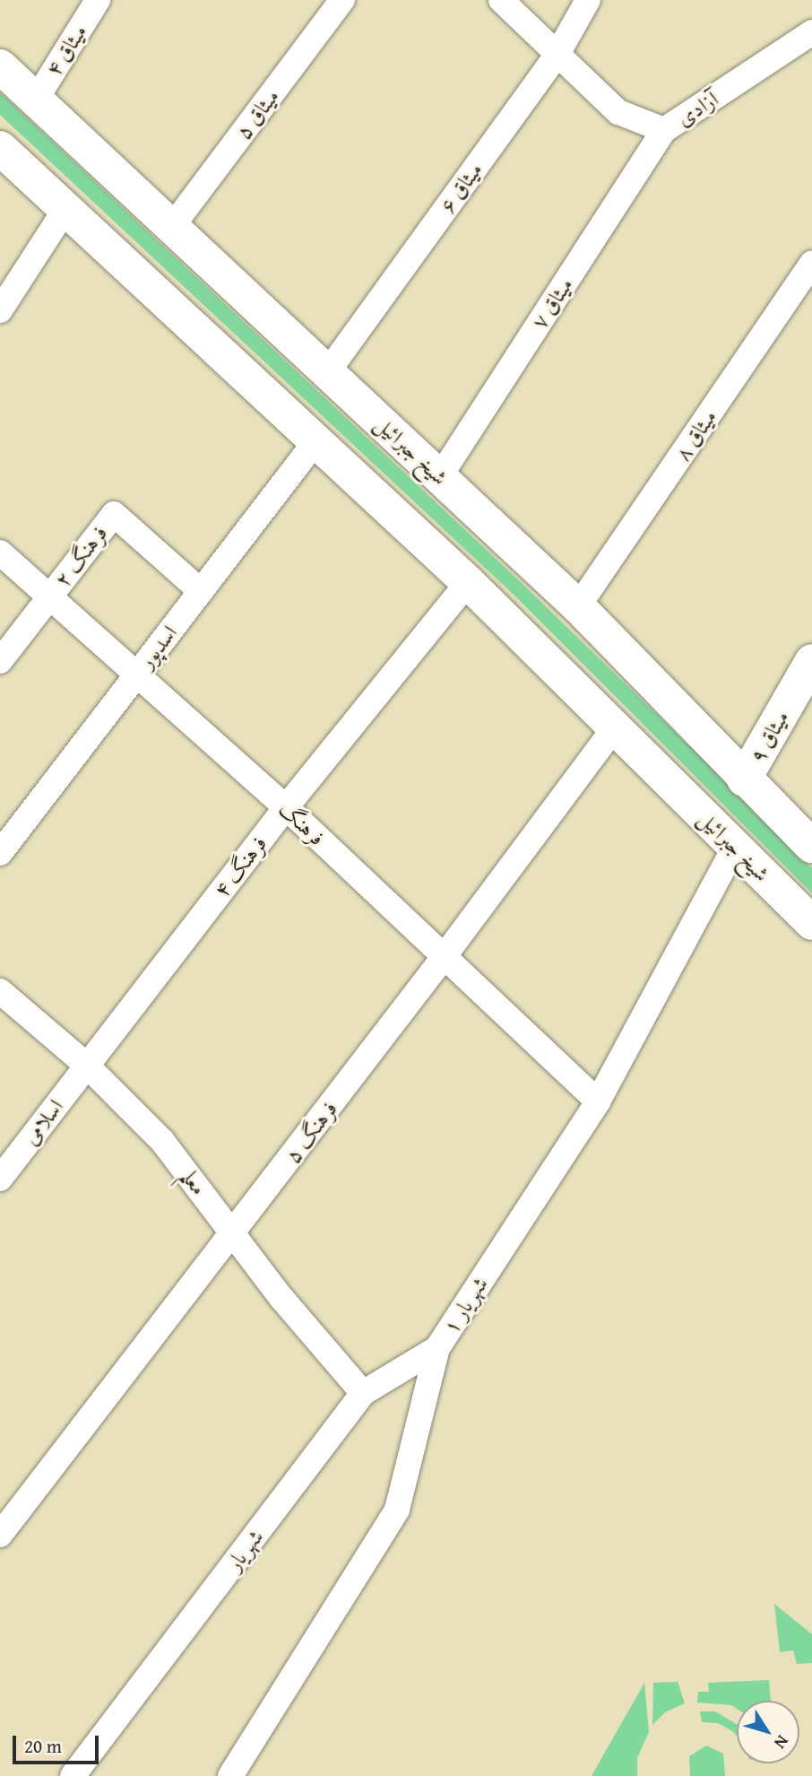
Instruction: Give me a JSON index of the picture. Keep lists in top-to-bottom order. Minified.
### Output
{"streets":{"street":["میثاق ۴","آزادی","میثاق ۵","میثاق ۶","میثاق ۷","میثاق ۸","شیخ جبرائیل","فرهنگ ۲","اسدپور","میثاق ۹","فرهنگ","فرهنگ ۴","اسلامی","فرهنگ ۵","معلم","شهریار ۱","شهریار"]},"crossings":[["میثاق ۴","شیخ جبرائیل"],["آزادی","میثاق ۶"],["آزادی","میثاق ۷"],["میثاق ۵","شیخ جبرائیل"],["میثاق ۶","شیخ جبرائیل"],["میثاق ۷","شیخ جبرائیل"],["میثاق ۸","شیخ جبرائیل"],["شیخ جبرائیل","اسدپور"],["شیخ جبرائیل","میثاق ۹"],["شیخ جبرائیل","فرهنگ ۴"],["شیخ جبرائیل","فرهنگ ۵"],["شیخ جبرائیل","شهریار ۱"],["فرهنگ ۲","اسدپور"],["فرهنگ ۲","فرهنگ"],["اسدپور","فرهنگ"],["فرهنگ","فرهنگ ۴"],["فرهنگ","فرهنگ ۵"],["فرهنگ","شهریار ۱"],["فرهنگ ۴","اسلامی"],["فرهنگ ۴","معلم"],["اسلامی","معلم"],["فرهنگ ۵","معلم"],["معلم","شهریار"],["شهریار ۱","شهریار"]],"scale_bar":"20 m","north":"bottom right"}
